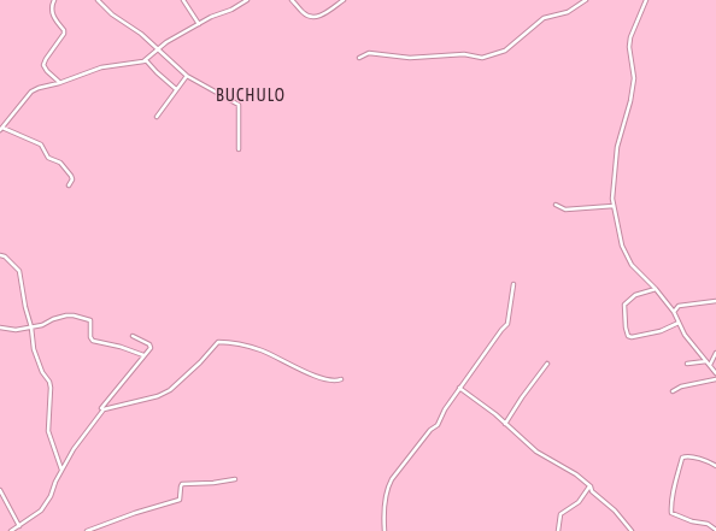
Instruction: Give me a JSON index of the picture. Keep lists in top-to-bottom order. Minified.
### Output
{"districts":["BUCHULO"]}
